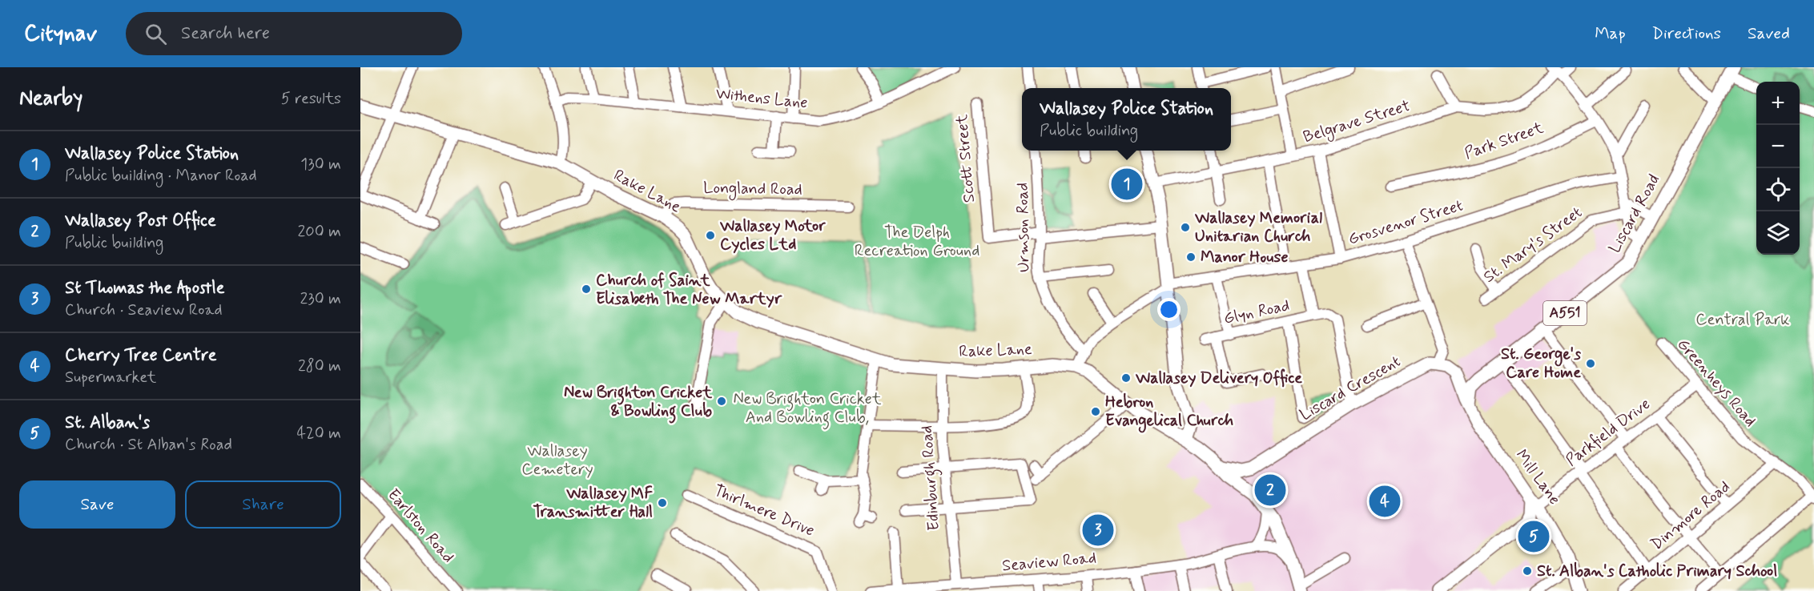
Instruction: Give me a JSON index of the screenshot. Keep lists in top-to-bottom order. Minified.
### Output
{"streets":{"main road":["Rake Lane","Liscard Road","A551","Liscard Crescent","Mill Lane"],"street":["Withens Lane","Belgrave Street","Park Street","Scott Street","Longland Road","Grosvenor Street","Urmson Road","St. Mary's Street","Glyn Road","Greenheys Road","Parkfield Drive","Edinburgh Road","Thirlmere Drive","Dinmore Road","Earlston Road","Seaview Road"]},"crossings":[["Scott Street","Urmson Road"],["Longland Road","Rake Lane"],["Rake Lane","Edinburgh Road"],["Liscard Road","Mill Lane"],["Greenheys Road","Parkfield Drive"],["Greenheys Road","Dinmore Road"],["Parkfield Drive","Mill Lane"],["Edinburgh Road","Seaview Road"]],"parks":["The Delph Recreation Ground","Central Park","New Brighton Cricket And Bowling Club,","Wallasey Cemetery"],"places":["Wallasey Memorial Unitarian Church","Wallasey Motor Cycles Ltd","Manor House","Church of Saint Elisabeth The New Martyr","St. George's Care Home","Wallasey Delivery Office","New Brighton Cricket & Bowling Club","Hebron Evangelical Church","Wallasey MF Transmitter Hall","St. Alban's Catholic Primary School"],"page":{"header":"Citynav","search":"Search here","nav":["Map","Directions","Saved"],"heading":["Nearby","5 results"],"map_buttons":["+","−"],"popup":["Wallasey Police Station","Public building"],"list":[{"mark":"1","name":"Wallasey Police Station","note":"Public building · Manor Road","value":"130 m"},{"mark":"2","name":"Wallasey Post Office","note":"Public building","value":"200 m"},{"mark":"3","name":"St Thomas the Apostle","note":"Church · Seaview Road","value":"230 m"},{"mark":"4","name":"Cherry Tree Centre","note":"Supermarket","value":"280 m"},{"mark":"5","name":"St. Alban's","note":"Church · St Alban's Road","value":"420 m"}],"pins":["1","2","4","3","5"],"buttons":["Save","Share"]}}
